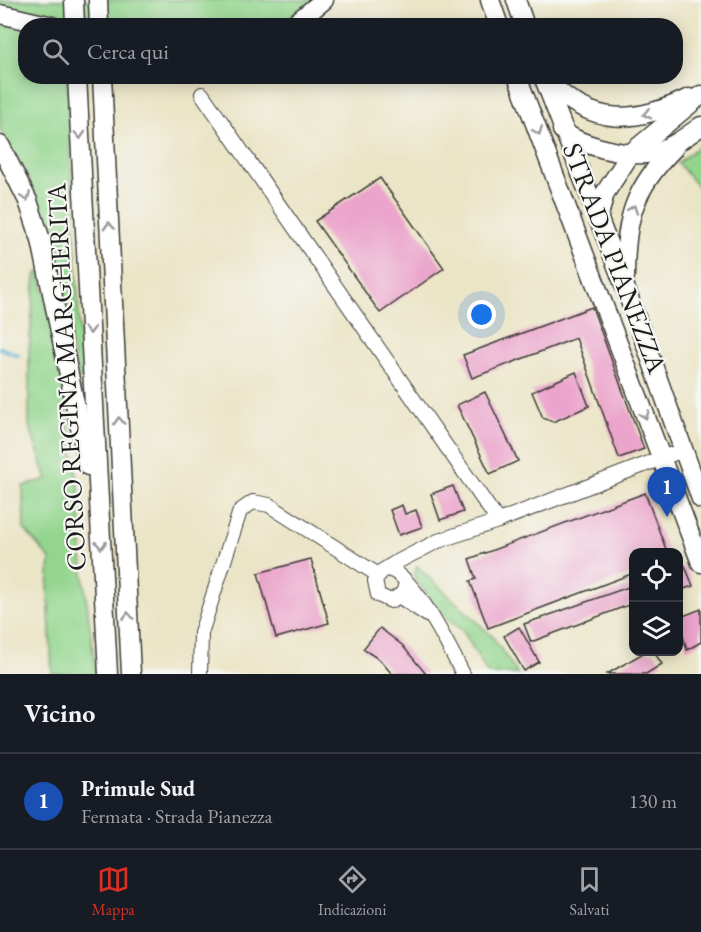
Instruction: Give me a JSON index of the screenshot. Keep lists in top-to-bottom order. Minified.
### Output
{"streets":{"main road":["STRADA PIANEZZA","CORSO REGINA MARGHERITA"]},"page":{"search":"Cerca qui","pins":"1","heading":"Vicino","list":[{"mark":"1","name":"Primule Sud","note":"Fermata · Strada Pianezza","value":"130 m"}],"nav":["Mappa","Indicazioni","Salvati"]}}
